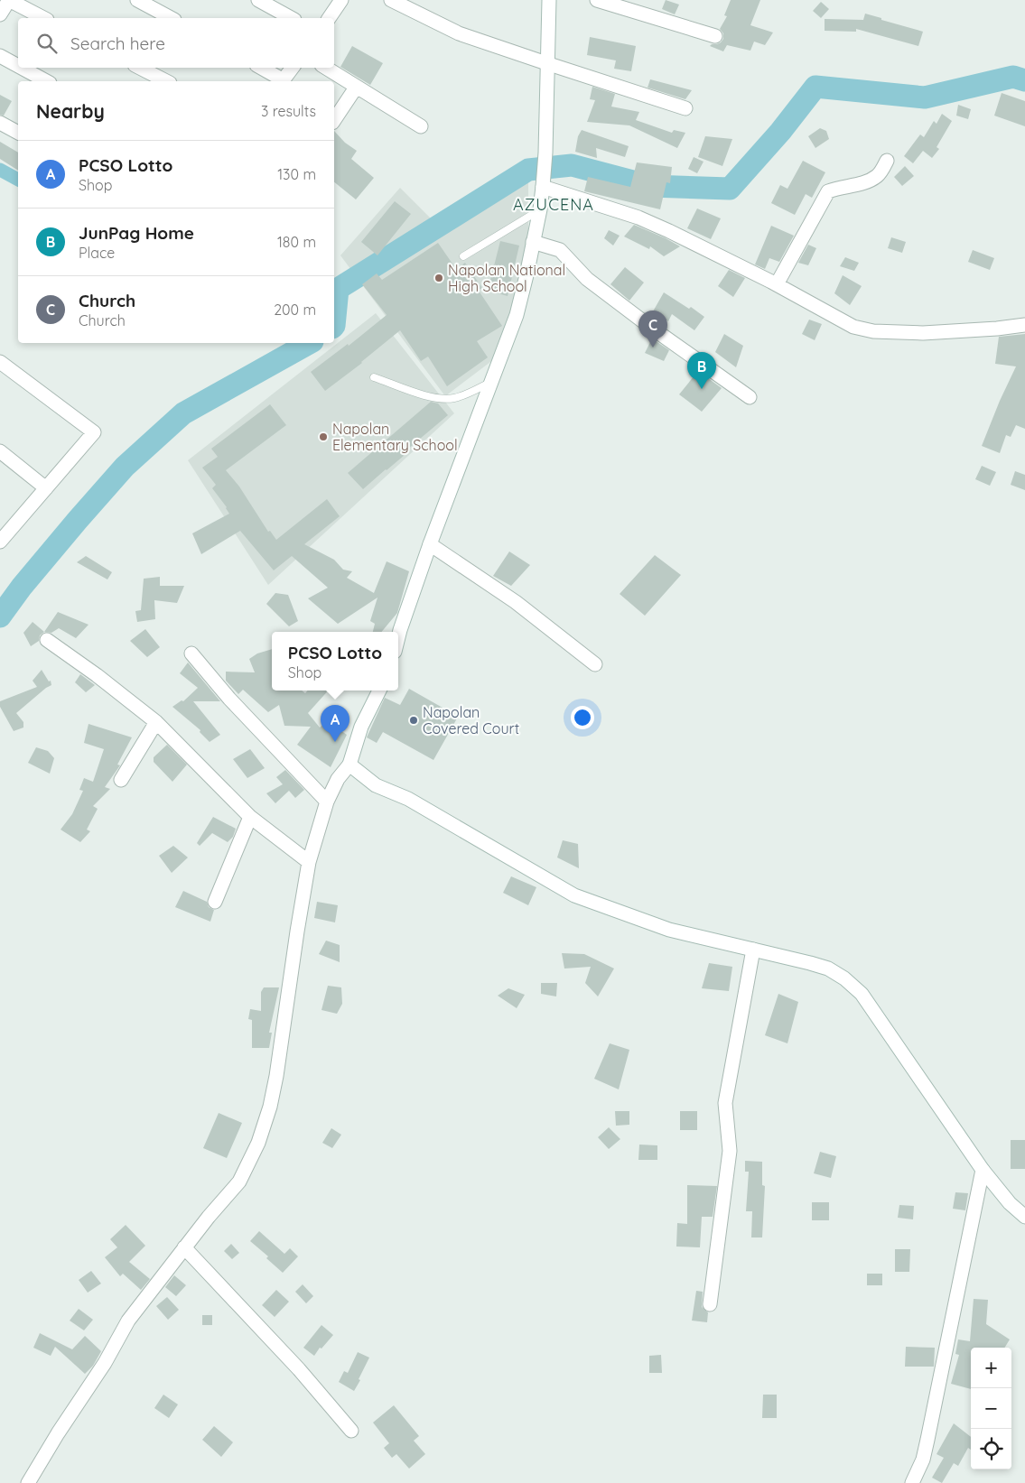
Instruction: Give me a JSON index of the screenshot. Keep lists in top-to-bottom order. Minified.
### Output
{"districts":["AZUCENA"],"places":["Napolan National High School","Napolan Elementary School","Napolan Covered Court"],"page":{"search":"Search here","heading":["Nearby","3 results"],"list":[{"mark":"A","name":"PCSO Lotto","note":"Shop","value":"130 m"},{"mark":"B","name":"JunPag Home","note":"Place","value":"180 m"},{"mark":"C","name":"Church","note":"Church","value":"200 m"}],"pins":["C","B","A"],"popup":["PCSO Lotto","Shop"],"map_buttons":["+","−"]}}
